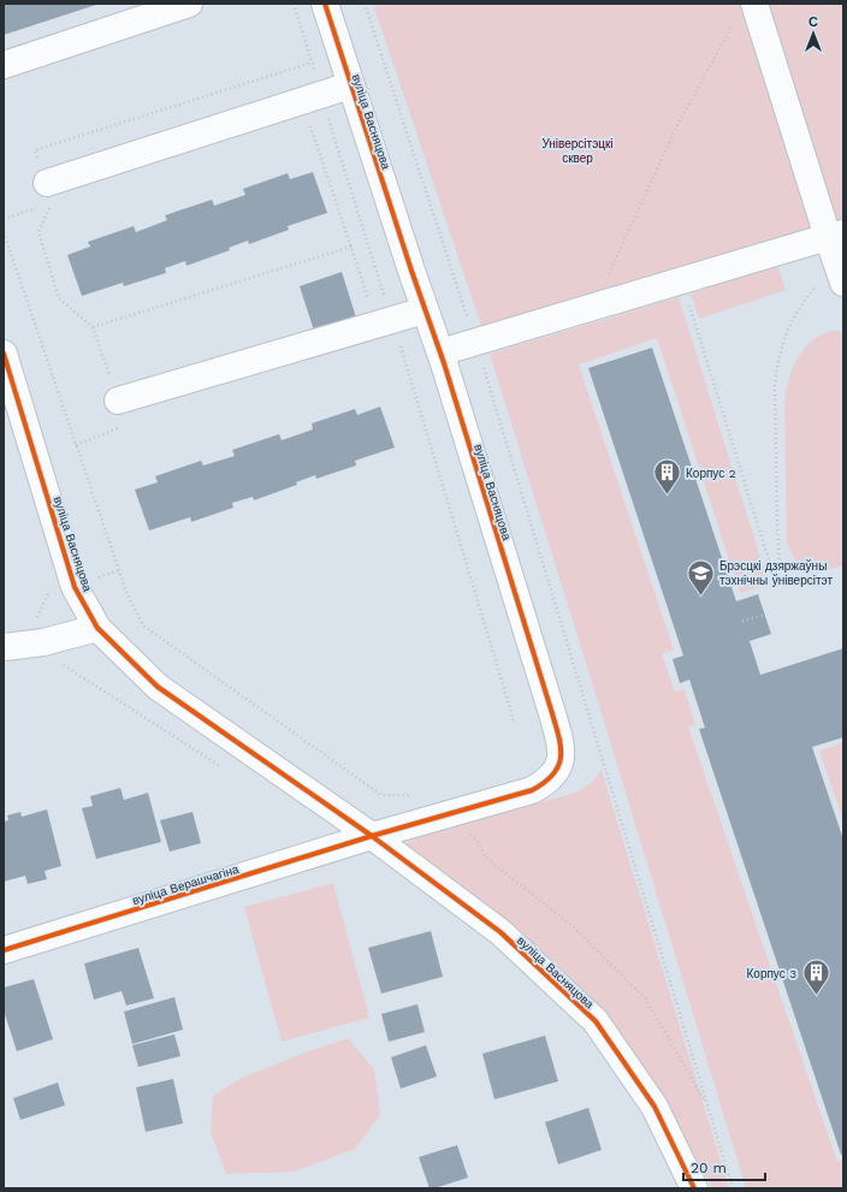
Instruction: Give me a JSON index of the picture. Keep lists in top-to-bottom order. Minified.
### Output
{"streets":{"street":["вуліца Васняцова","вуліца Верашчагіна"]},"crossings":[["вуліца Васняцова","вуліца Верашчагіна"]],"parks":["Універсітэцкі сквер"],"places":{"building":["Корпус 2","Корпус 3"],"school or university":["Брэсцкі дзяржаўны тэхнічны ўніверсітэт"]},"scale_bar":"20 m","north":"top"}
